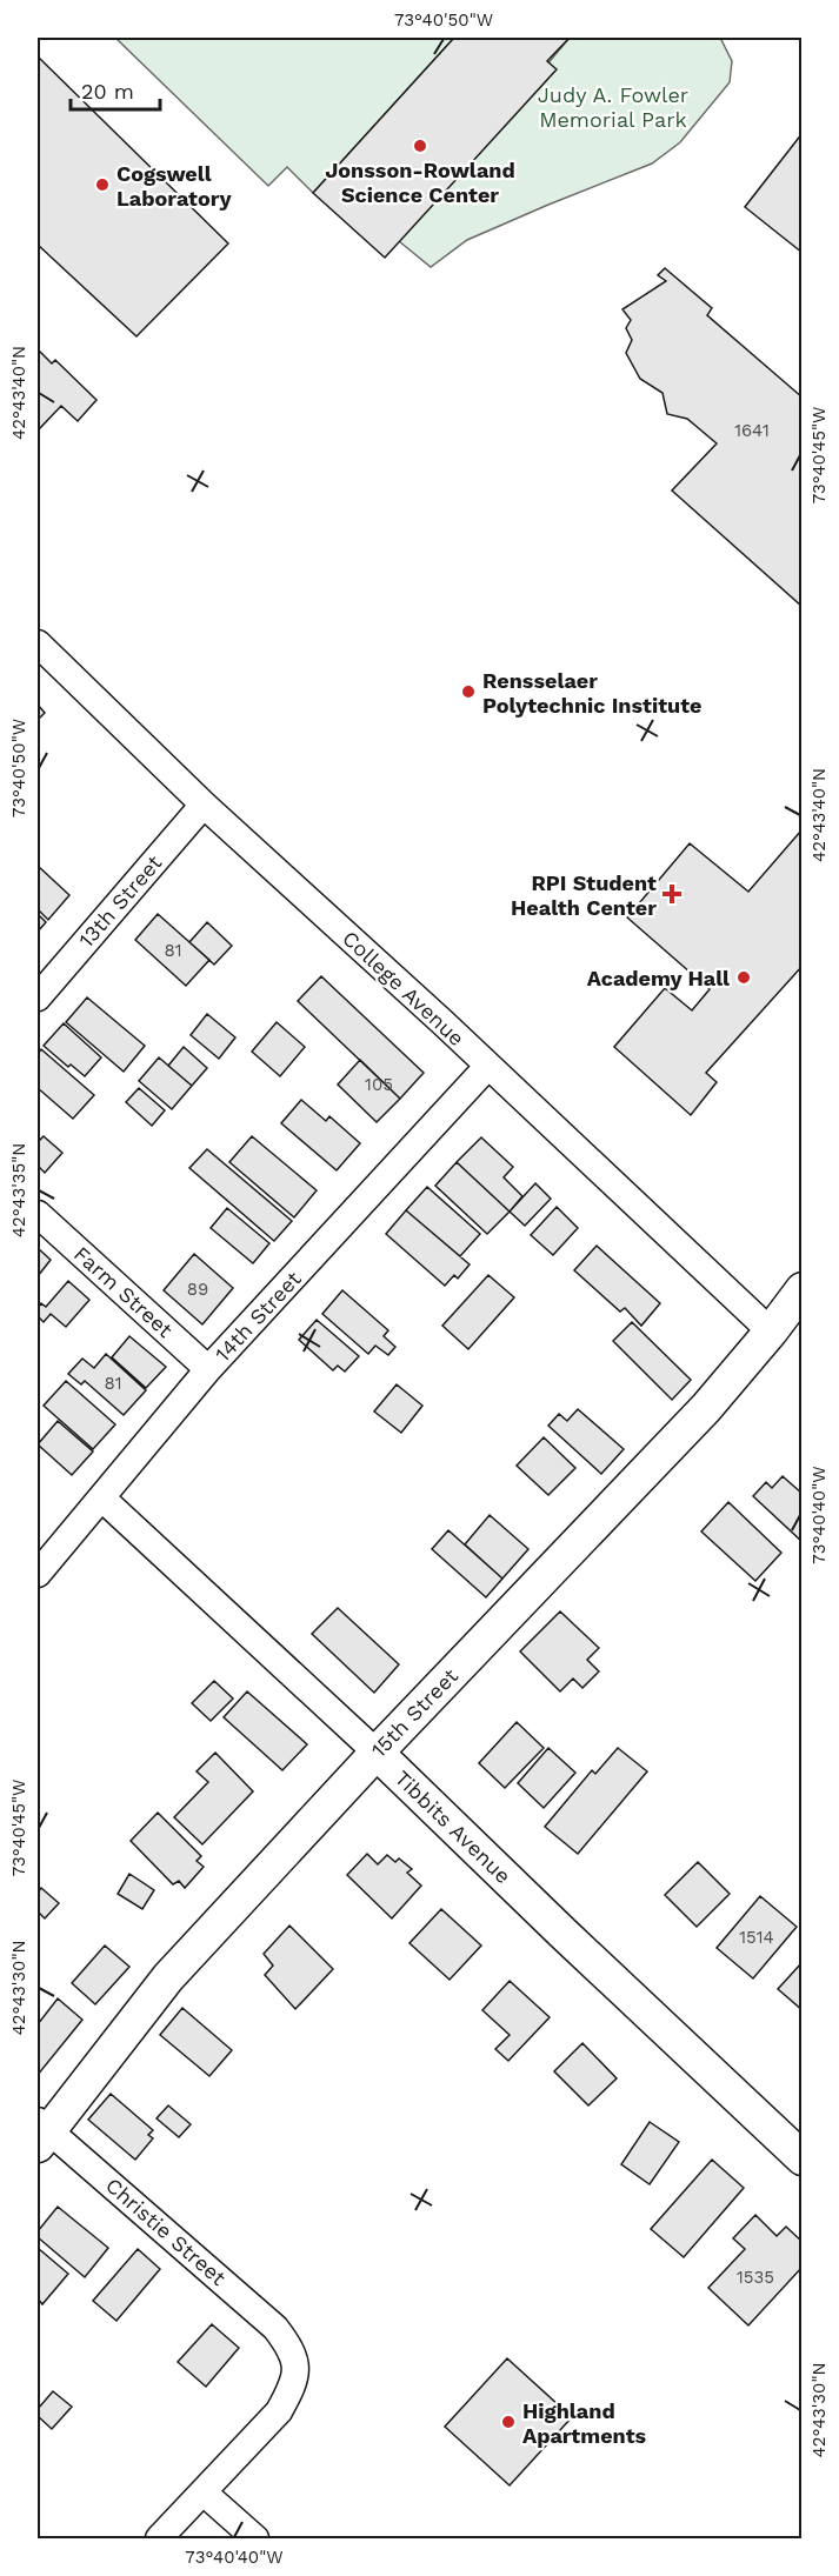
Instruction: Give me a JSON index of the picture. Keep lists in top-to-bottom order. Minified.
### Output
{"streets":{"street":["13th Street","College Avenue","Farm Street","14th Street","15th Street","Tibbits Avenue","Christie Street"]},"crossings":[["13th Street","College Avenue"],["College Avenue","14th Street"],["College Avenue","15th Street"],["Farm Street","14th Street"],["14th Street","Tibbits Avenue"],["15th Street","Tibbits Avenue"],["15th Street","Christie Street"]],"parks":["Judy A. Fowler Memorial Park"],"places":{"other":["Jonsson-Rowland Science Center","Cogswell Laboratory","Rensselaer Polytechnic Institute","Academy Hall","Highland Apartments"],"health":["RPI Student Health Center"]},"house_numbers":["1641","81","105","89","81","1514","1535"],"scale_bar":"20 m","coordinates":["73°40'50\"W","42°43'40\"N","73°40'45\"W","42°43'35\"N","73°40'40\"W","42°43'30\"N"]}
